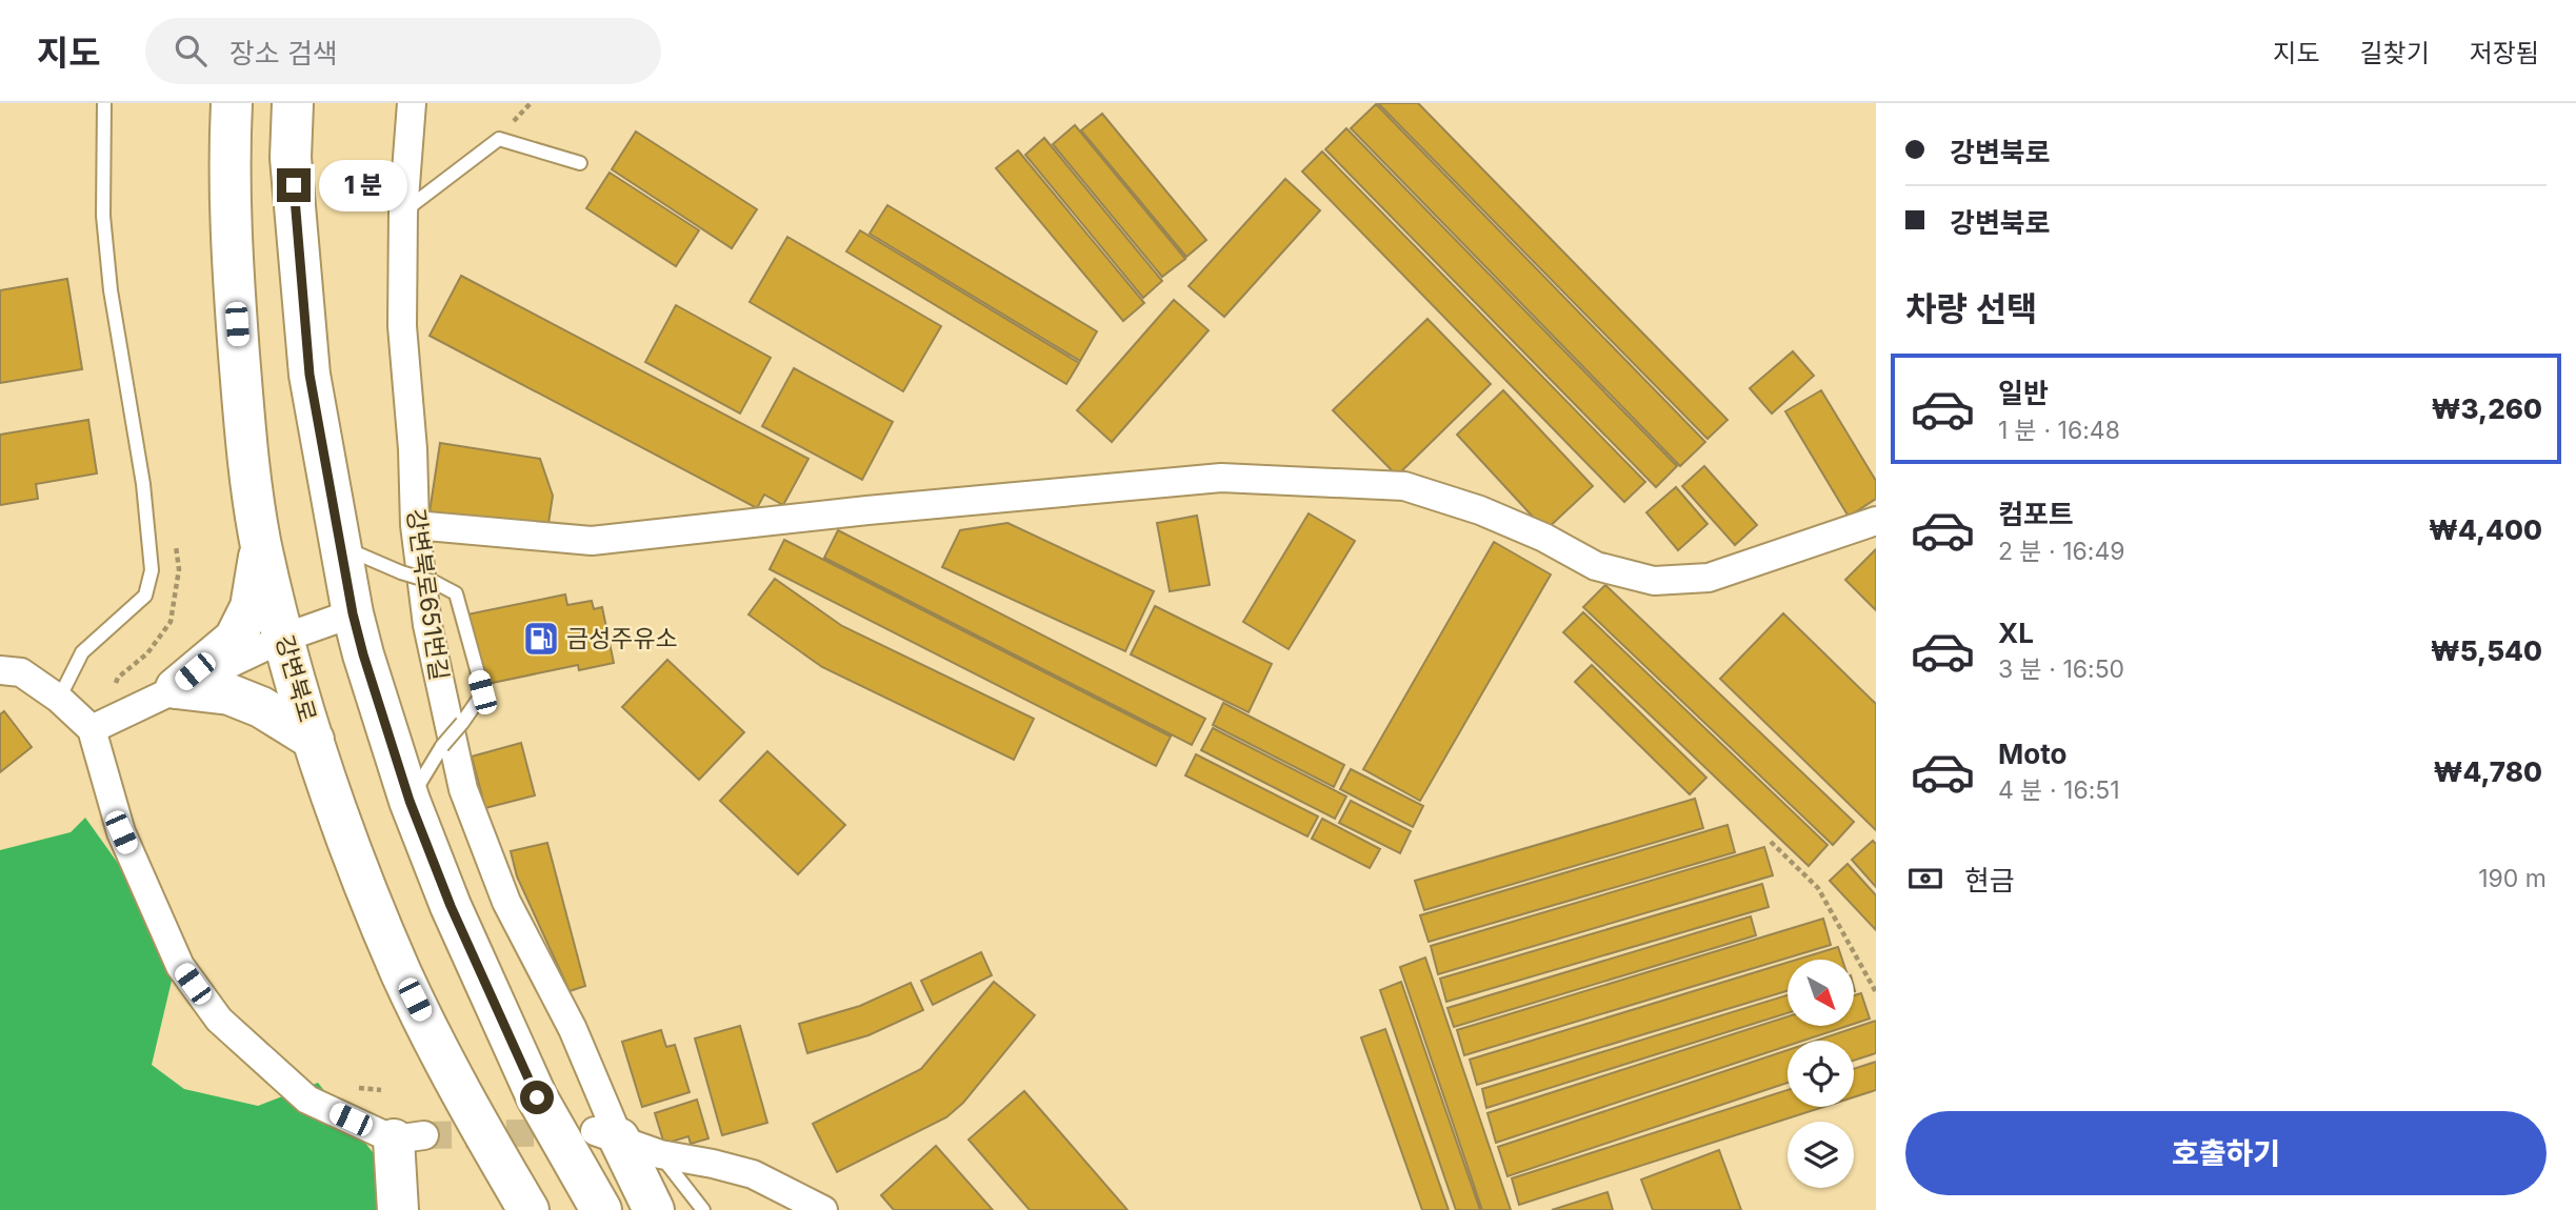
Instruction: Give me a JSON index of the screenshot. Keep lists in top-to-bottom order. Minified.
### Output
{"streets":{"highway":["강변북로"],"street":["강변북로651번길"]},"places":{"fuel station":["금성주유소"]},"north":"bottom right","page":{"header":"지도","search":"장소 검색","nav":["지도","길찾기","저장됨"],"banner":["강변북로","강변북로"],"bubble":"1 분","heading":"차량 선택","list":[{"name":"일반","note":"1 분 · 16:48","value":"₩3,260"},{"name":"컴포트","note":"2 분 · 16:49","value":"₩4,400"},{"name":"XL","note":"3 분 · 16:50","value":"₩5,540"},{"name":"Moto","note":"4 분 · 16:51","value":"₩4,780"}],"pay":["현금","190 m"],"buttons":"호출하기"}}
